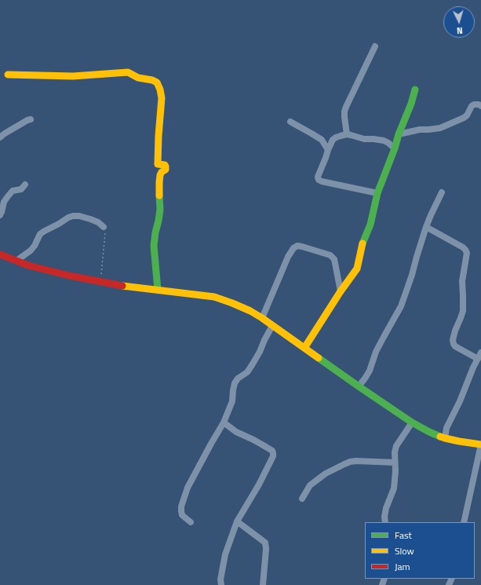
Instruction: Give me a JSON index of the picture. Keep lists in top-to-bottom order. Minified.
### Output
{"legend":["Fast","Slow","Jam"],"north":"bottom"}
